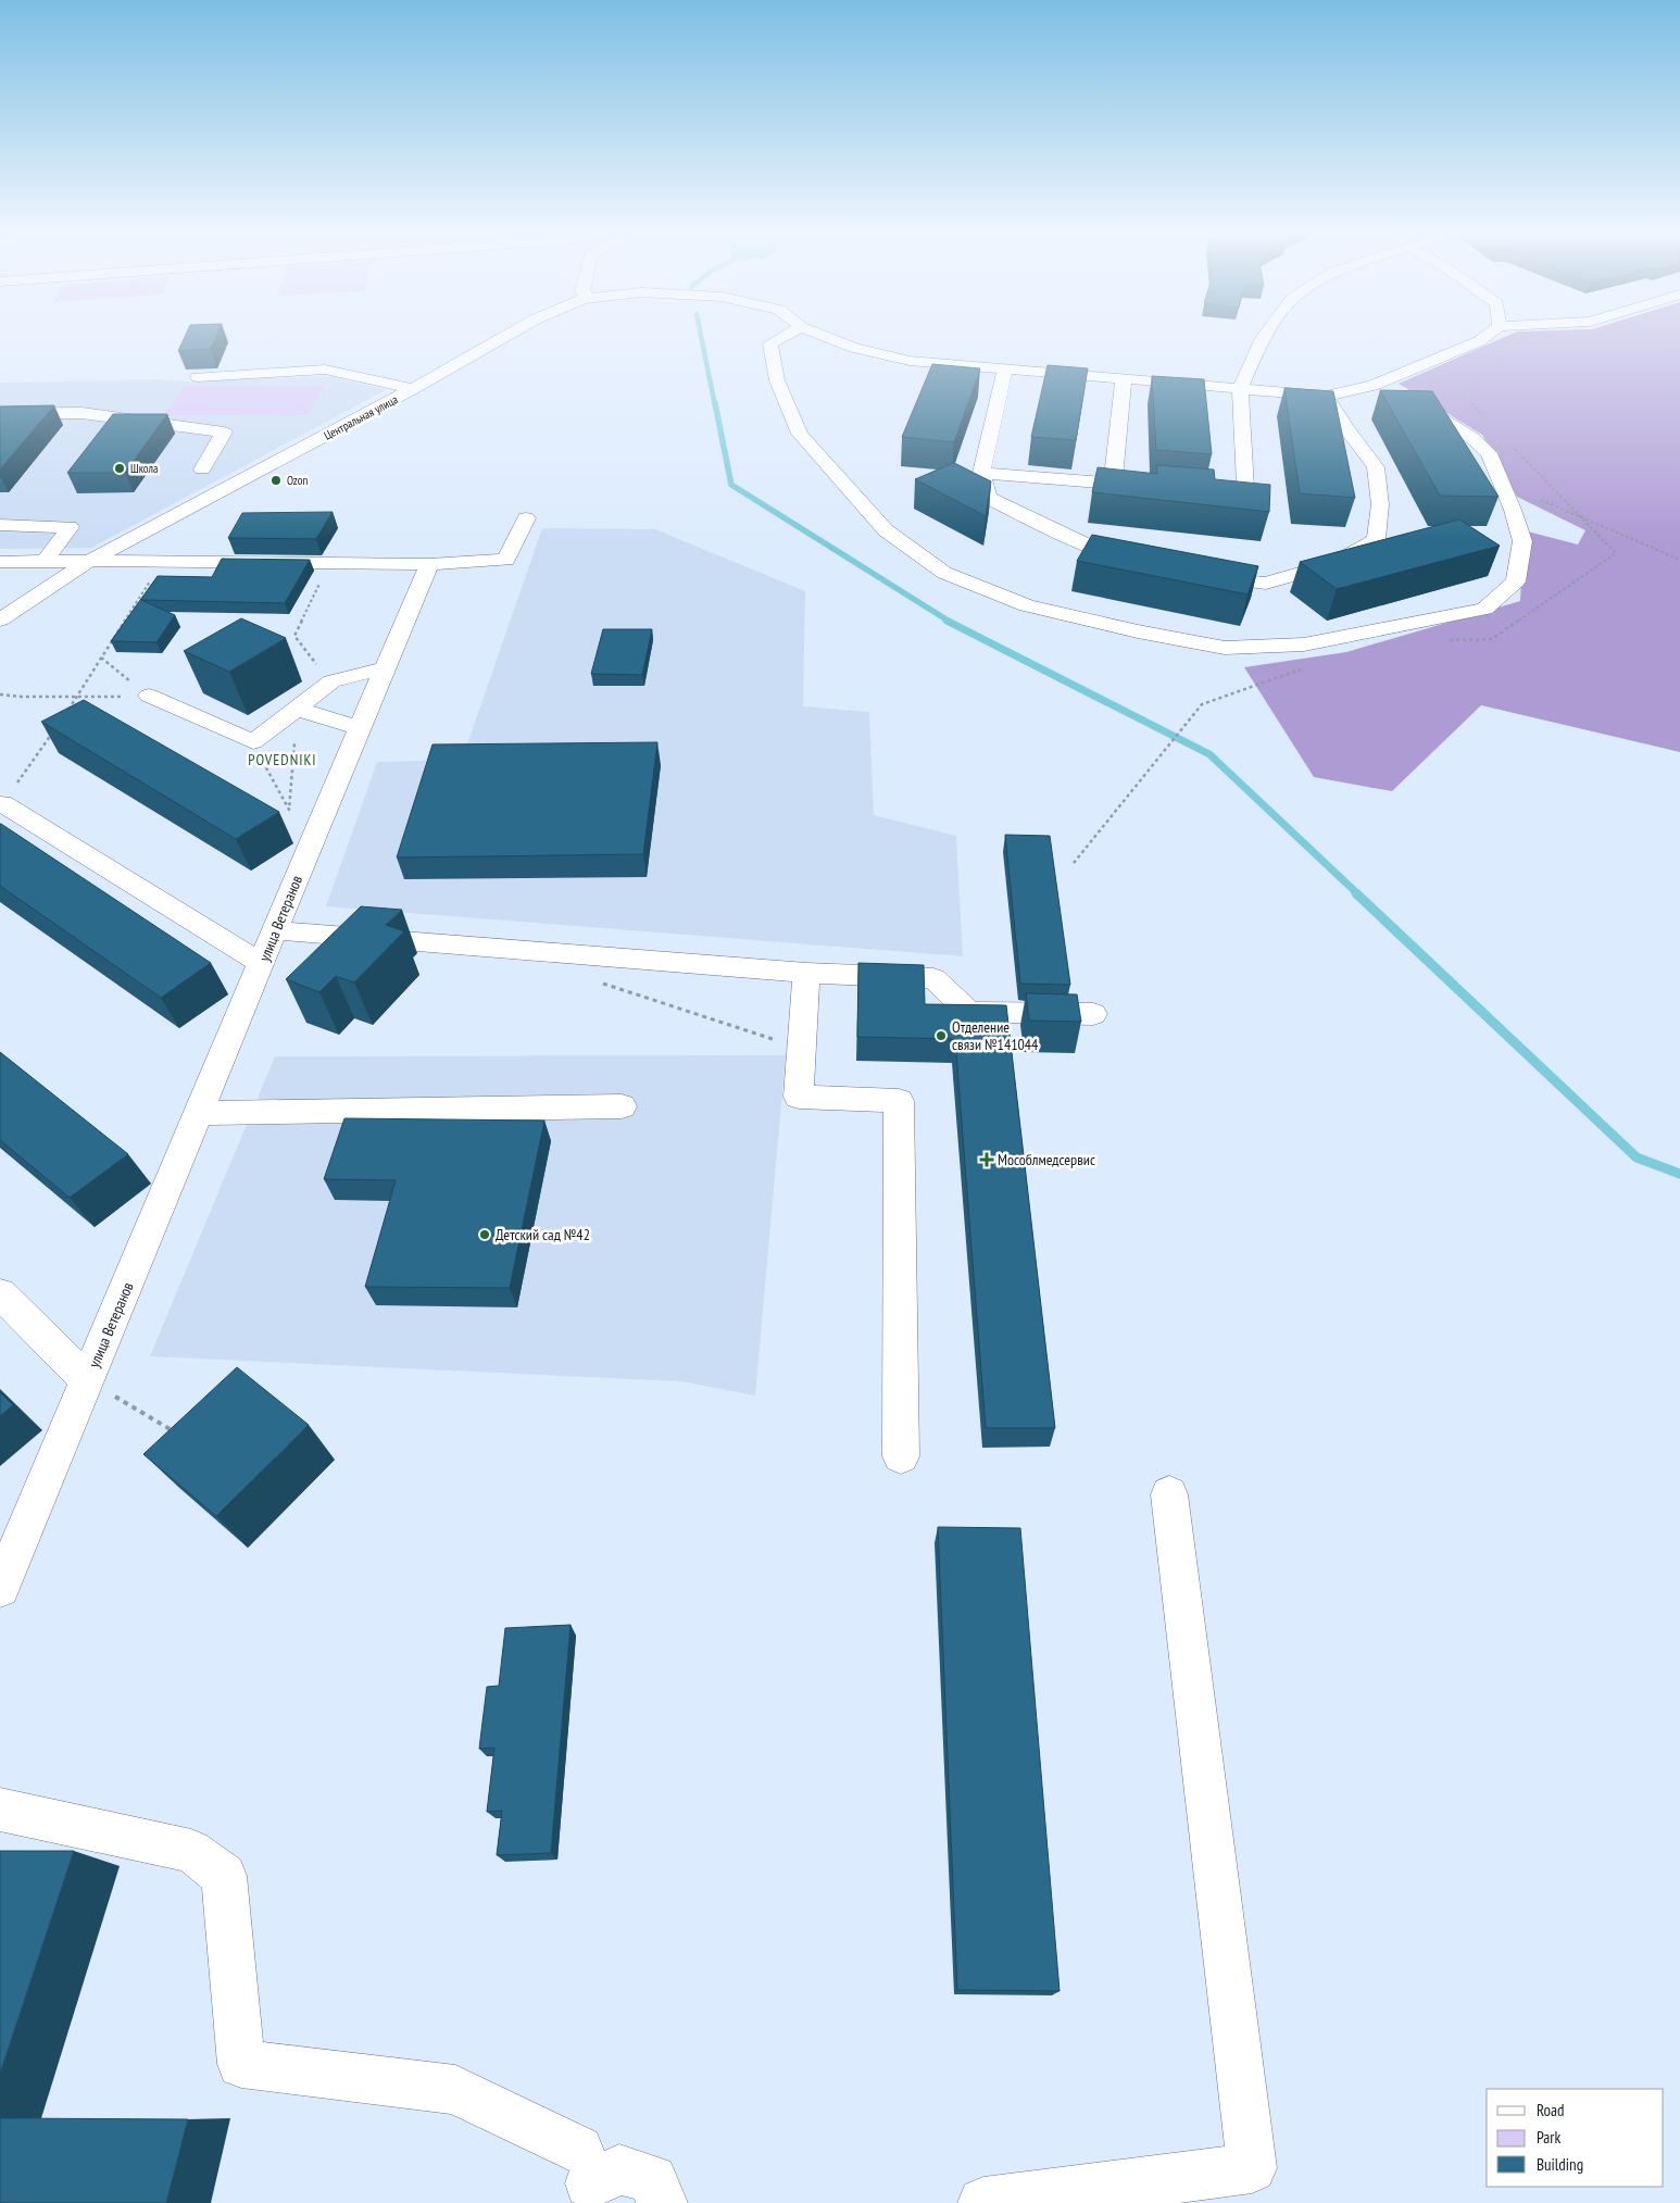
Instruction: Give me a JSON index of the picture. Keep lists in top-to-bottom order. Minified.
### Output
{"streets":{"street":["Центральная улица","улица Ветеранов"]},"districts":["POVEDNIKI"],"places":{"other":["Школа","Ozon","Отделение связи №141044","Детский сад №42"],"health":["Мособлмедсервис"]},"legend":["Road","Park","Building"]}
